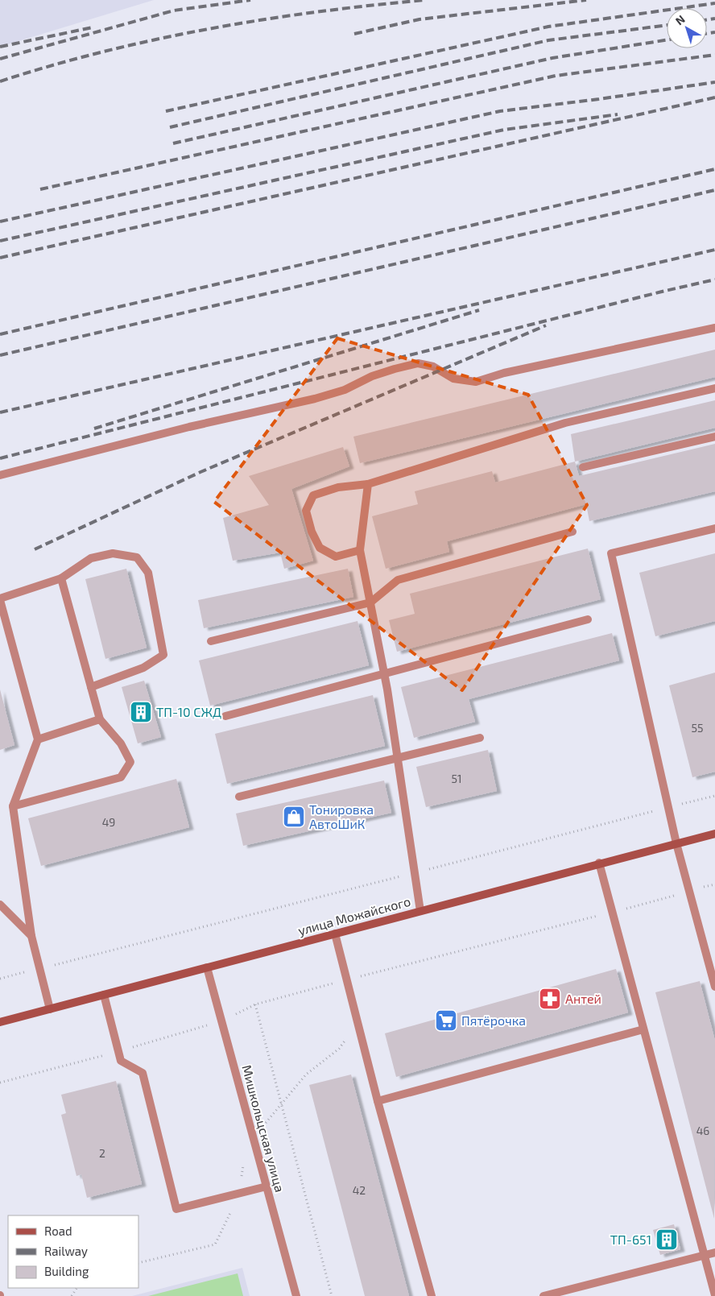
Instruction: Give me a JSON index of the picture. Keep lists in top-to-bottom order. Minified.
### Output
{"streets":{"main road":["улица Можайского"],"street":["Мишкольцская улица"]},"crossings":[["улица Можайского","Мишкольцская улица"]],"places":{"building":["ТП-10 СЖД","ТП-651"],"shop":["Тонировка АвтоШиК"],"pharmacy":["Антей"],"supermarket":["Пятёрочка"]},"house_numbers":["55","51","49","46","2","42"],"legend":["Road","Railway","Building"],"north":"top left"}
